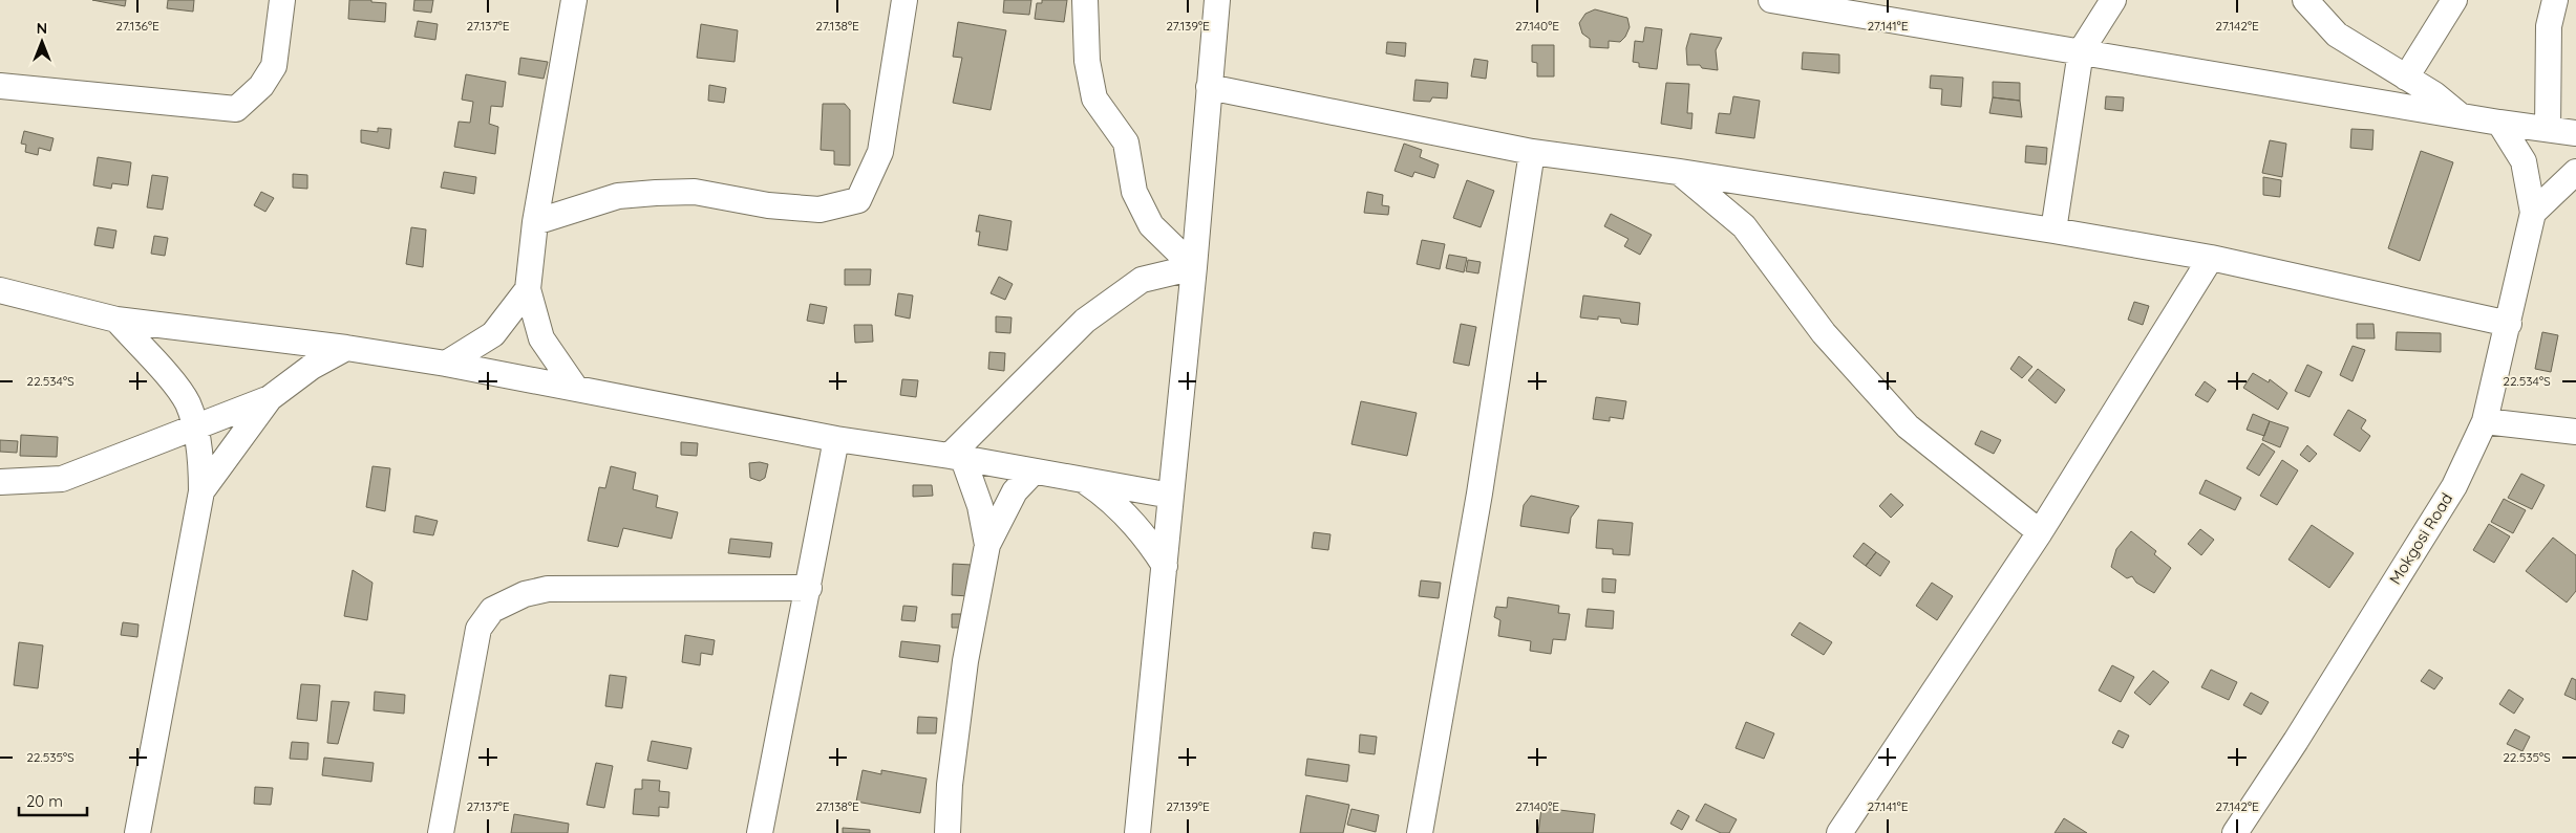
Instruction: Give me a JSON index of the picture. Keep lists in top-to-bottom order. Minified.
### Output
{"streets":{"street":["Mokgosi Road"]},"scale_bar":"20 m","north":"top","coordinates":["27.136°E","27.137°E","27.138°E","27.139°E","27.140°E","27.141°E","27.142°E","22.534°S","22.535°S"]}
